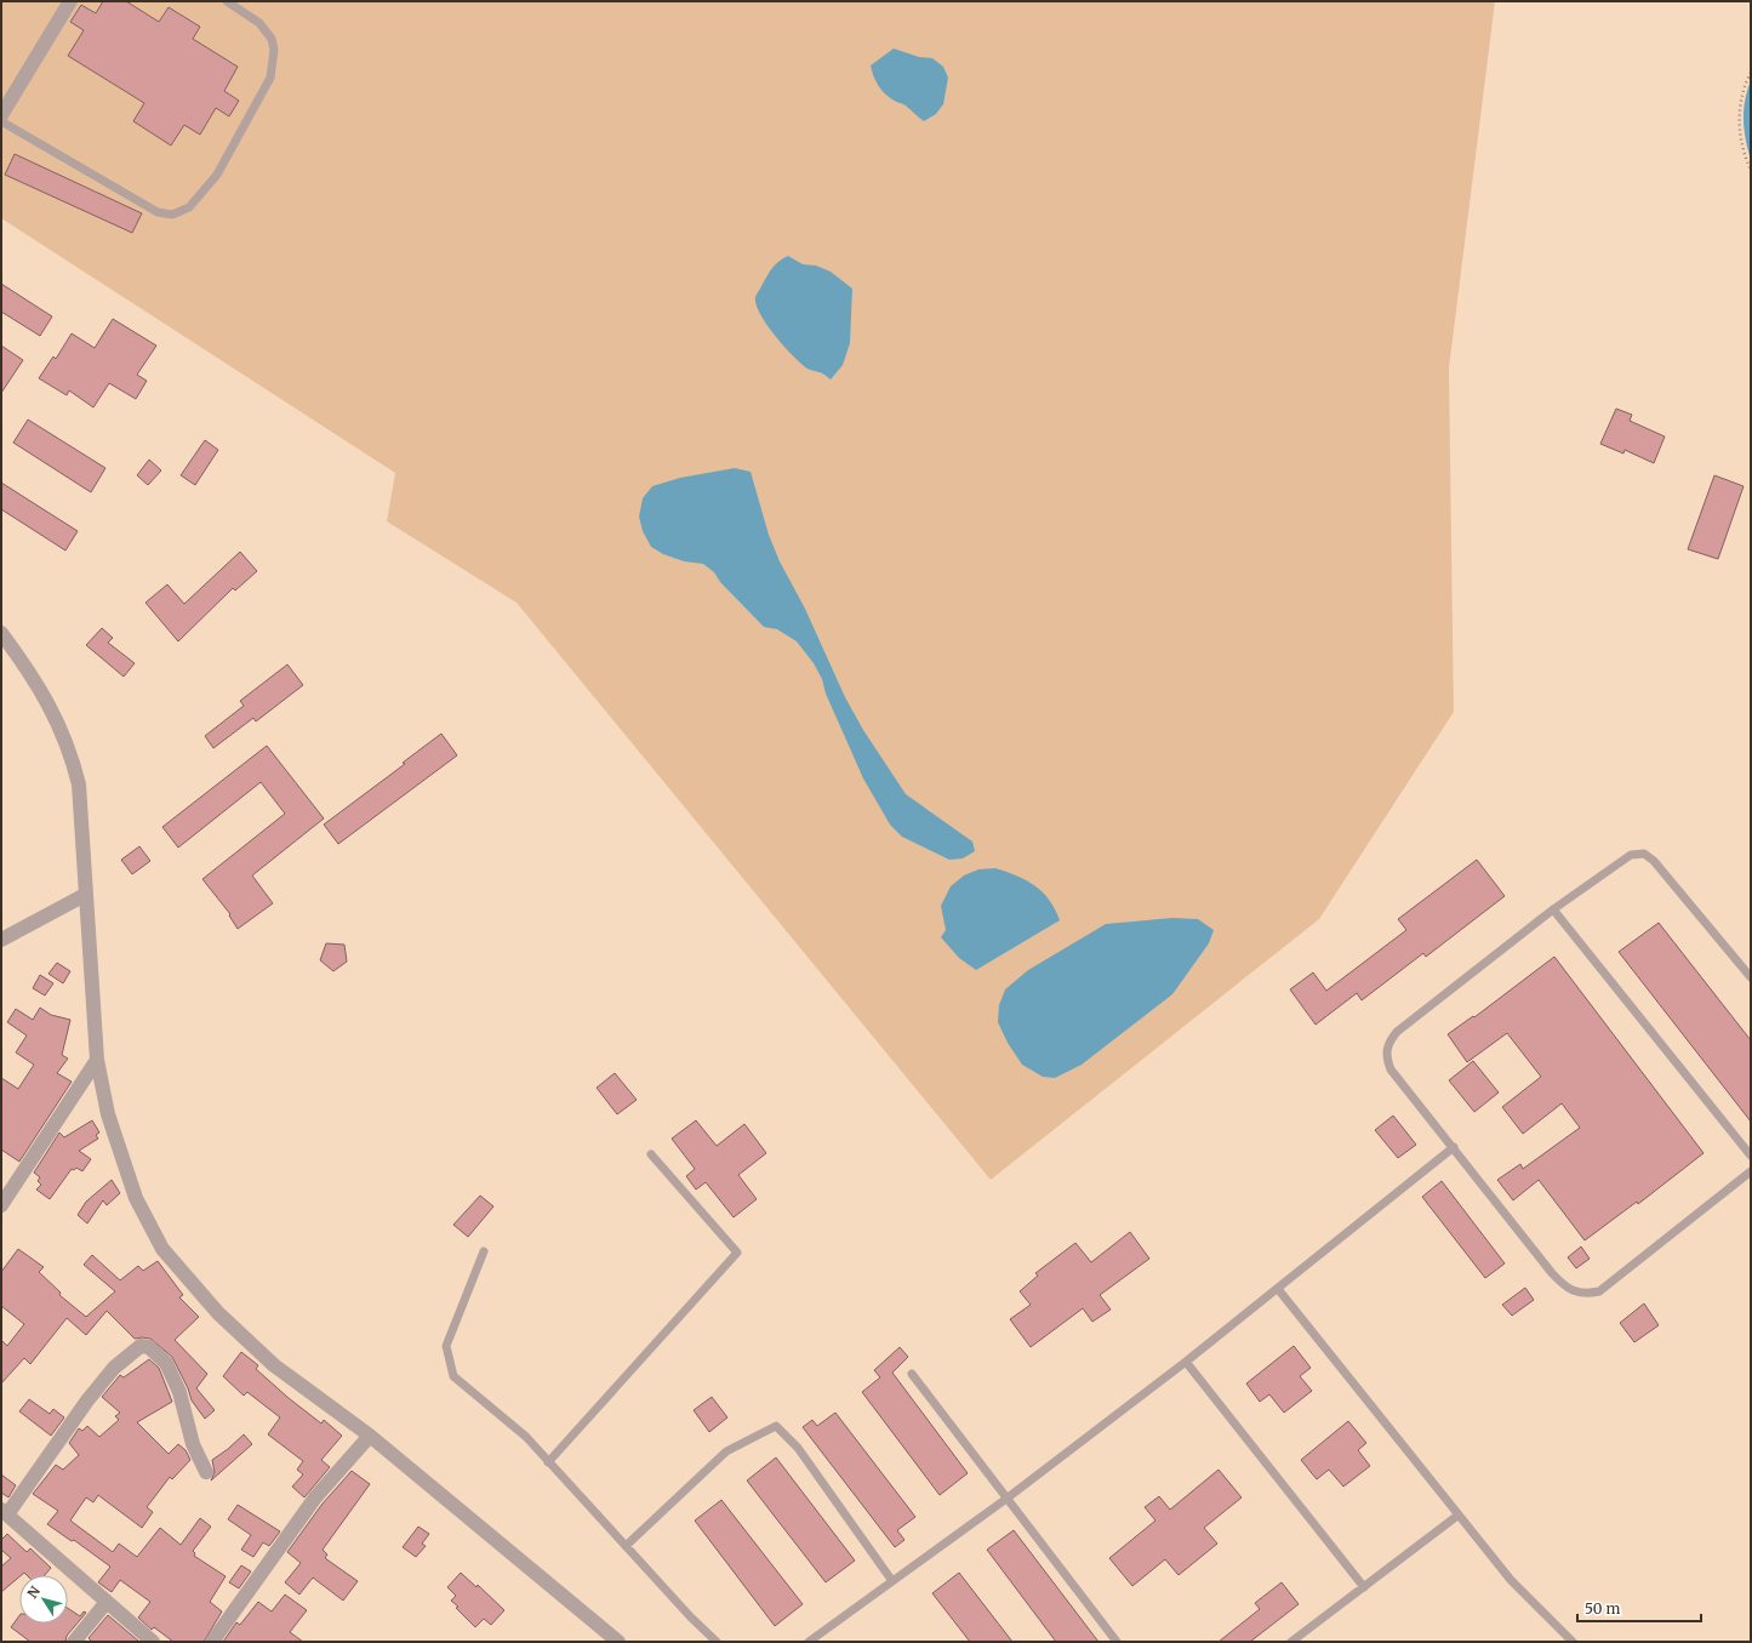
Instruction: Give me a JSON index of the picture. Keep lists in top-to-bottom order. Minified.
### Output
{"scale_bar":"50 m","north":"top left"}
